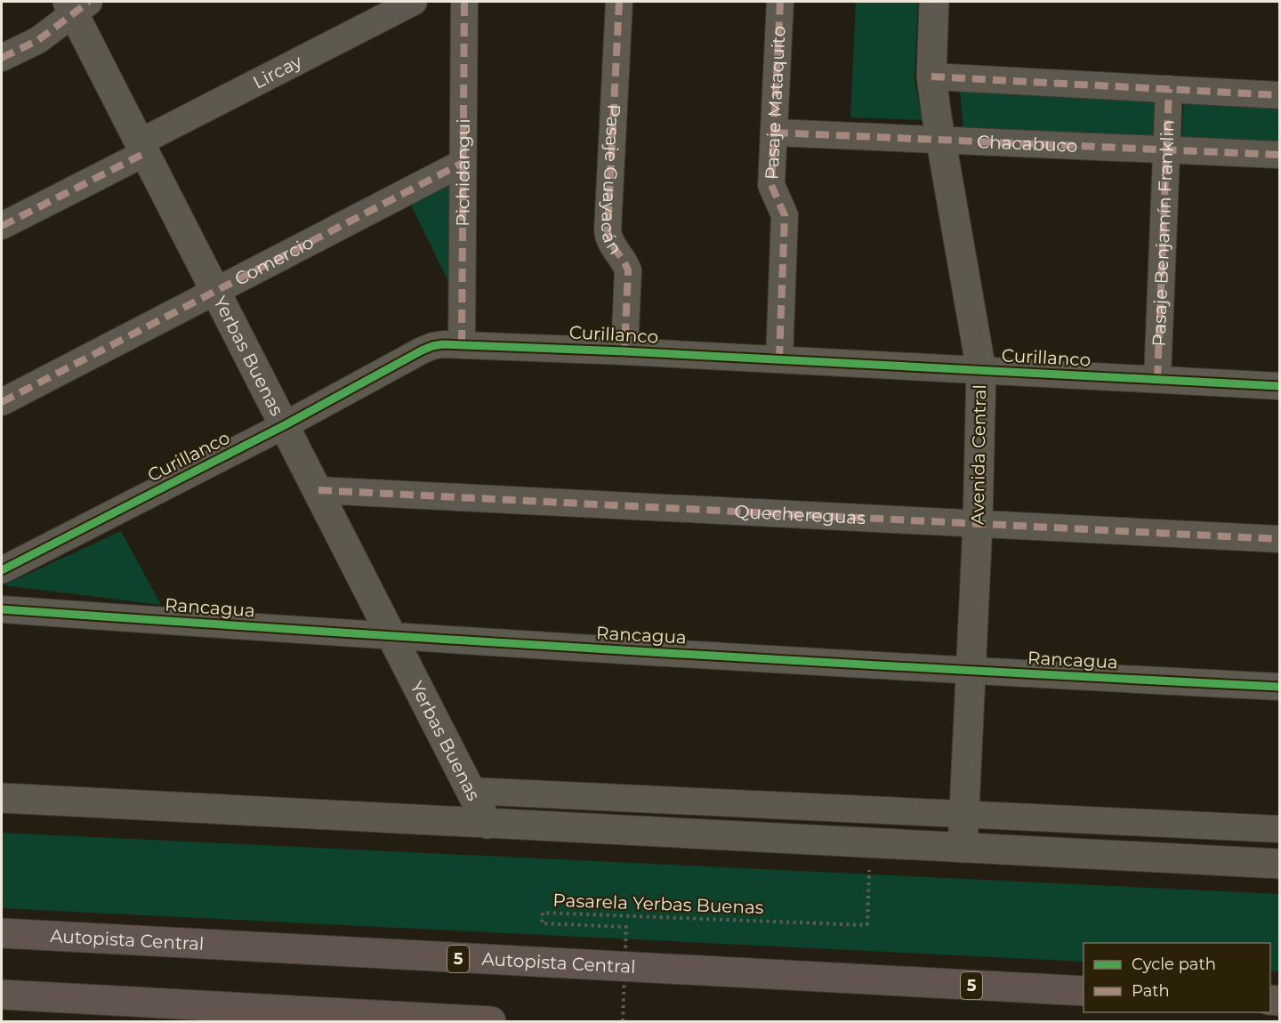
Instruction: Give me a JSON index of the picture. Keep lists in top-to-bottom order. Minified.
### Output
{"streets":{"highway":["Autopista Central","5"],"street":["Lircay","Pasaje Mataquito","Chacabuco","Pichidangui","Pasaje Guayacán","Pasaje Benjamín Franklin","Comercio","Curillanco","Yerbas Buenas","Avenida Central","Quechereguas","Rancagua"],"path":["Pasarela Yerbas Buenas"]},"crossings":[["Lircay","Yerbas Buenas"],["Pasaje Mataquito","Chacabuco"],["Pasaje Mataquito","Curillanco"],["Chacabuco","Pasaje Benjamín Franklin"],["Chacabuco","Avenida Central"],["Pichidangui","Comercio"],["Pichidangui","Curillanco"],["Pasaje Guayacán","Curillanco"],["Pasaje Benjamín Franklin","Curillanco"],["Comercio","Yerbas Buenas"],["Curillanco","Yerbas Buenas"],["Curillanco","Avenida Central"],["Yerbas Buenas","Quechereguas"],["Yerbas Buenas","Rancagua"],["Avenida Central","Quechereguas"],["Avenida Central","Rancagua"]],"legend":["Cycle path","Path"]}
